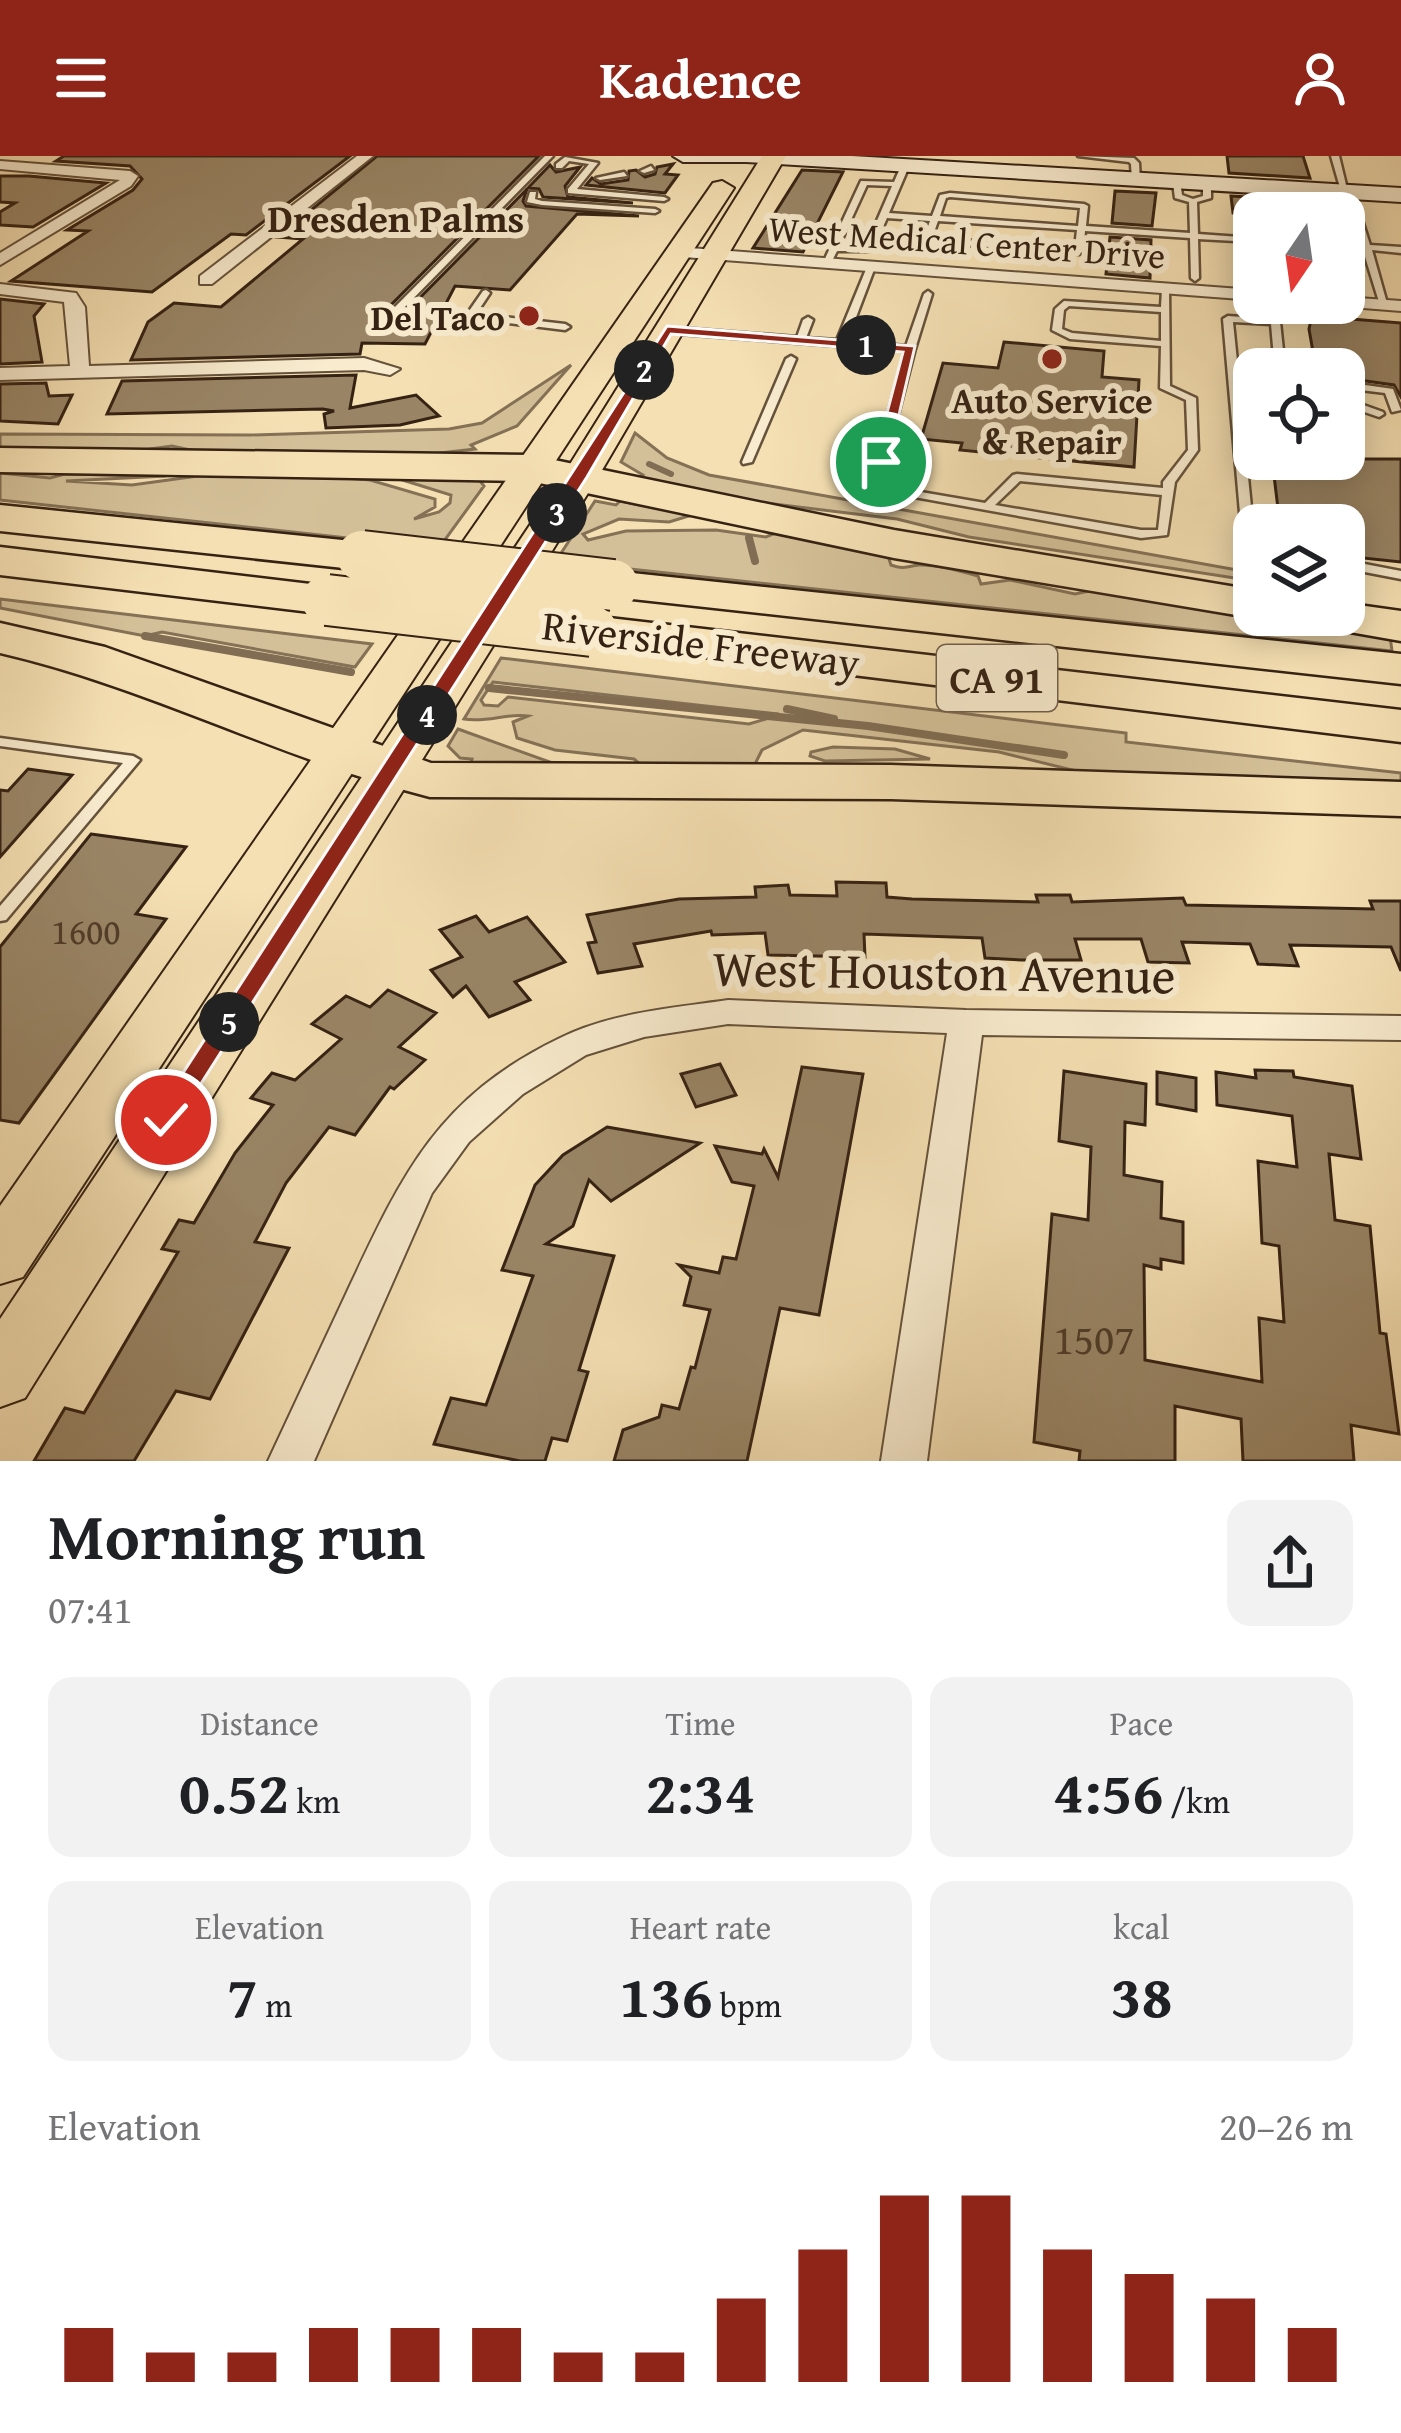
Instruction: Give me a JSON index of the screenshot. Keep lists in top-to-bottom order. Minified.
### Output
{"streets":{"highway":["Riverside Freeway","CA 91"],"street":["West Medical Center Drive","West Houston Avenue"]},"districts":["Dresden Palms"],"places":["Del Taco","Auto Service & Repair"],"house_numbers":["1600","1507"],"north":"bottom","page":{"header":"Kadence","pins":["1","2","3","4","5"],"heading":["Morning run","07:41"],"stats":[["Distance","0.52 km"],["Time","2:34"],["Pace","4:56 /km"],["Elevation","7 m"],["Heart rate","136 bpm"],["kcal","38"]],"chart":["Elevation","20–26 m"]}}
